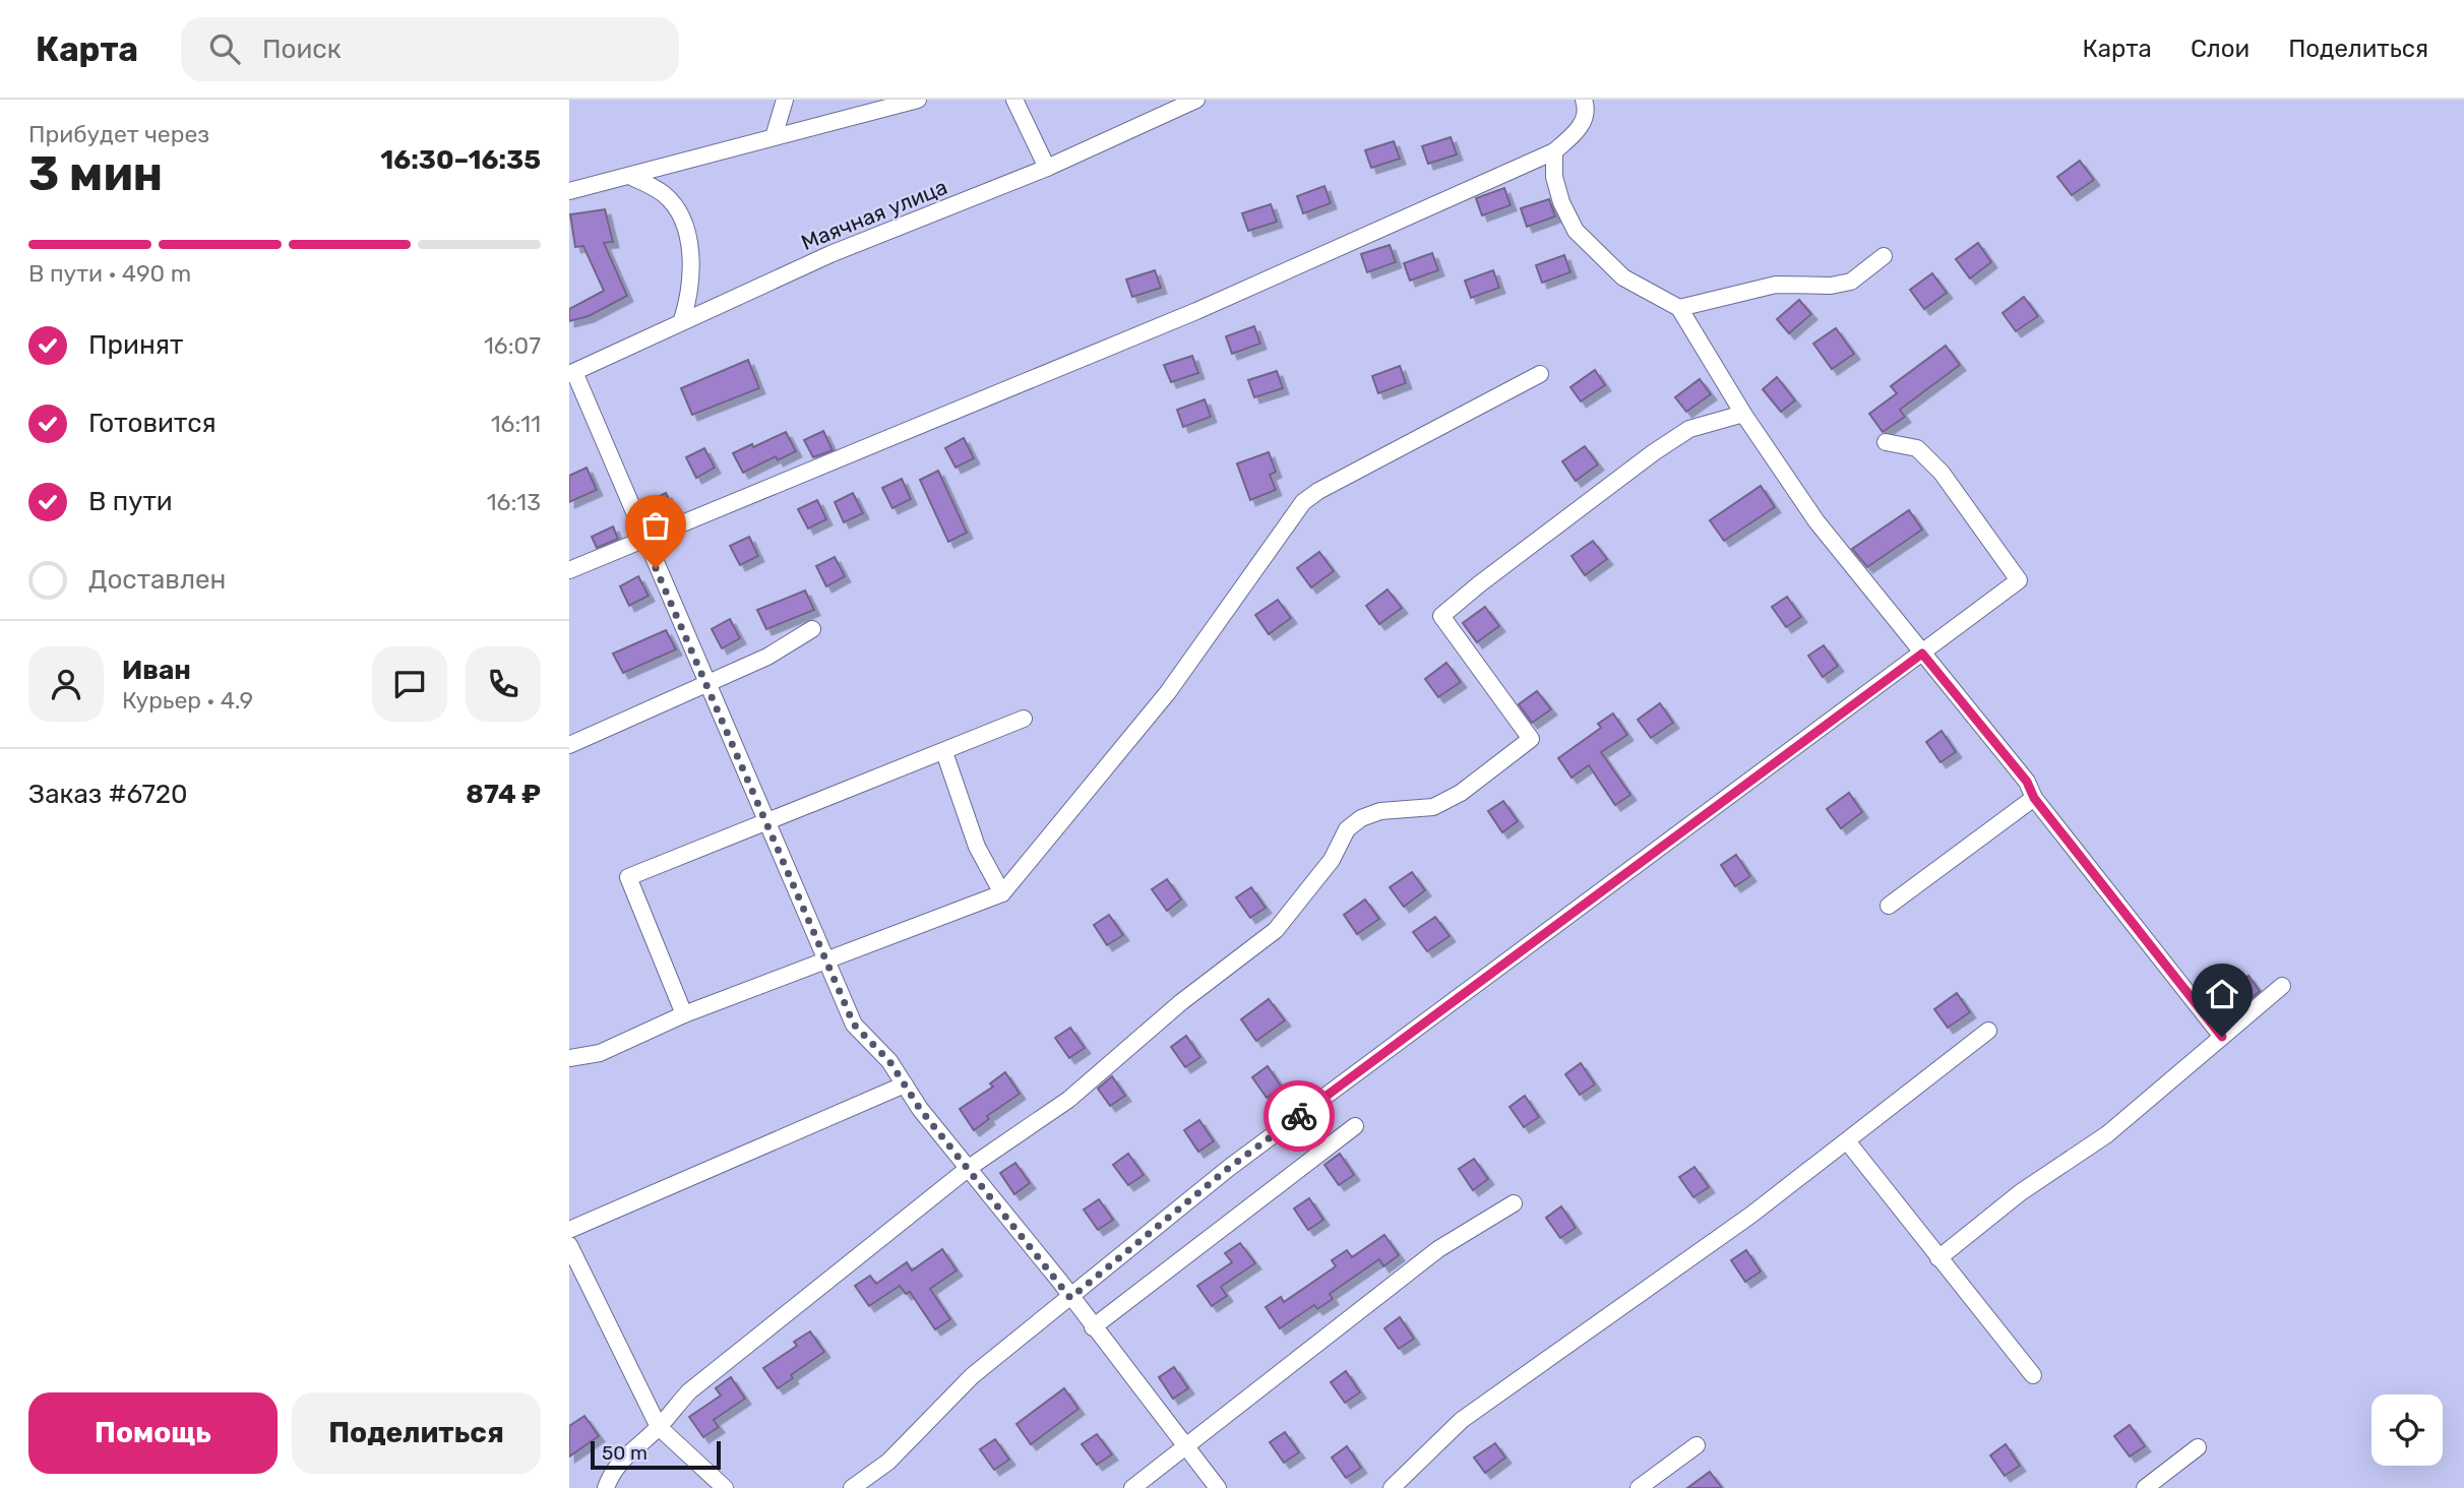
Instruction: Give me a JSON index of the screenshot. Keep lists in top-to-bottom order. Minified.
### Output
{"streets":{"street":["Маячная улица"]},"scale_bar":"50 m","page":{"header":"Карта","search":"Поиск","nav":["Карта","Слои","Поделиться"],"heading":["3 мин","Прибудет через","16:30–16:35"],"panel":["Иван","Курьер · 4.9","Заказ #6720","874 ₽"],"bar":"В пути · 490 m","list":[["Принят","16:07"],["Готовится","16:11"],["В пути","16:13"],"Доставлен"],"buttons":["Помощь","Поделиться"],"scale":"50 m"}}
